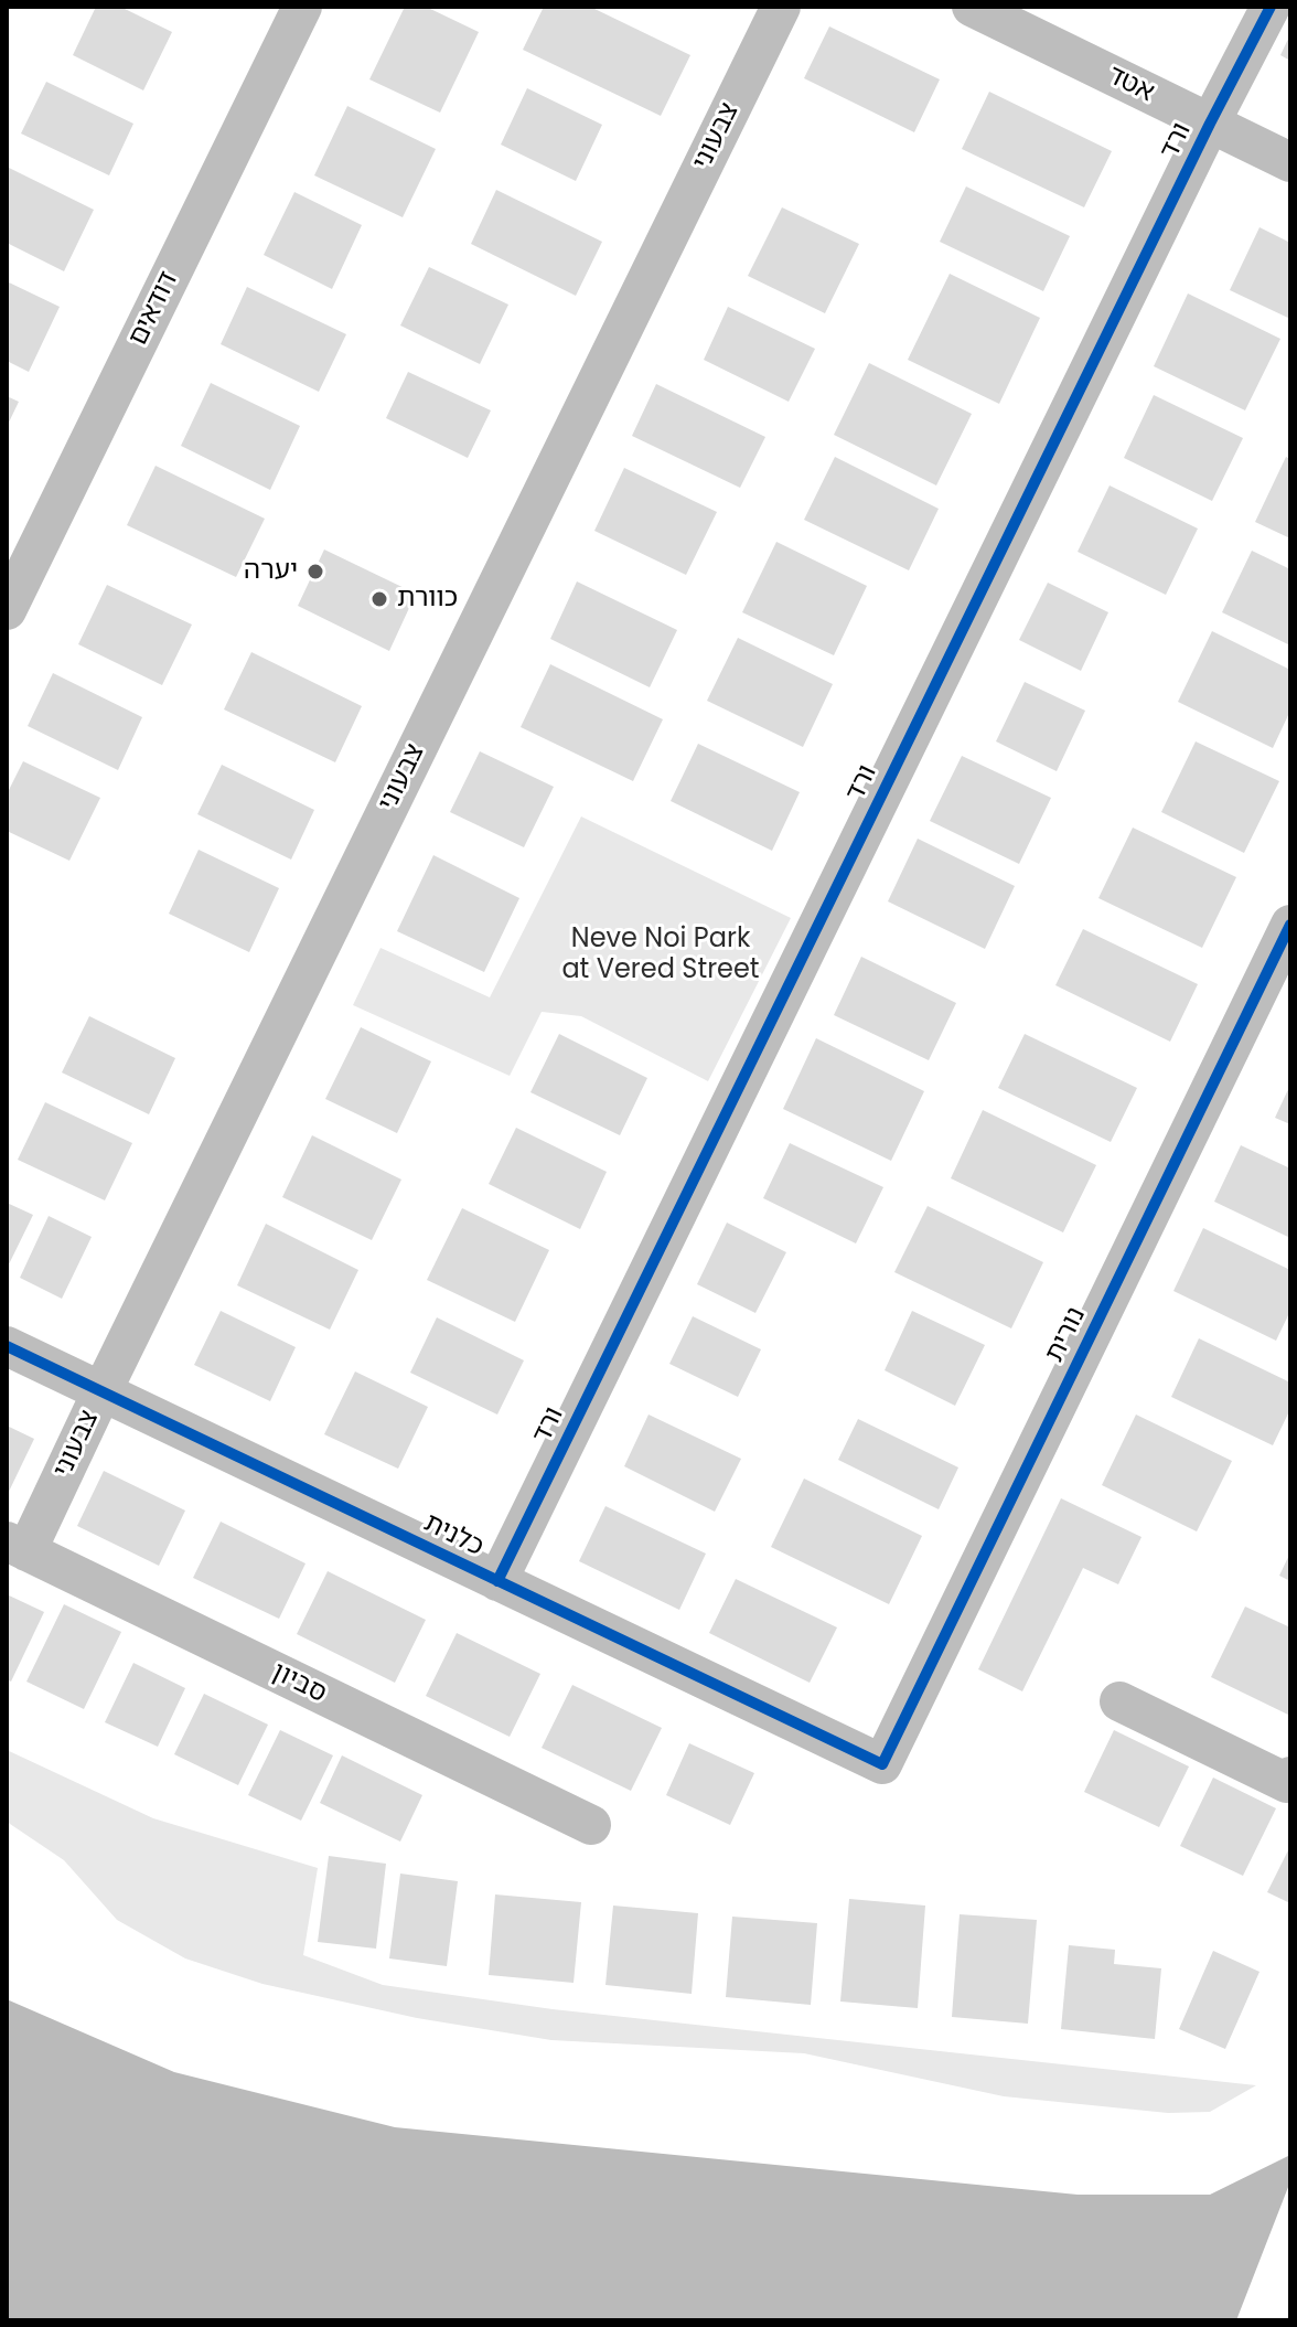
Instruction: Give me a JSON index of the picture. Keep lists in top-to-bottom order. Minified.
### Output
{"streets":{"street":["אטד","צבעוני","ורד","דודאים","נורית","כלנית","סביון"]},"crossings":[["אטד","ורד"],["צבעוני","כלנית"],["צבעוני","סביון"],["ורד","כלנית"],["נורית","כלנית"]],"parks":["Neve Noi Park at Vered Street"],"places":["יערה","כוורת"]}
